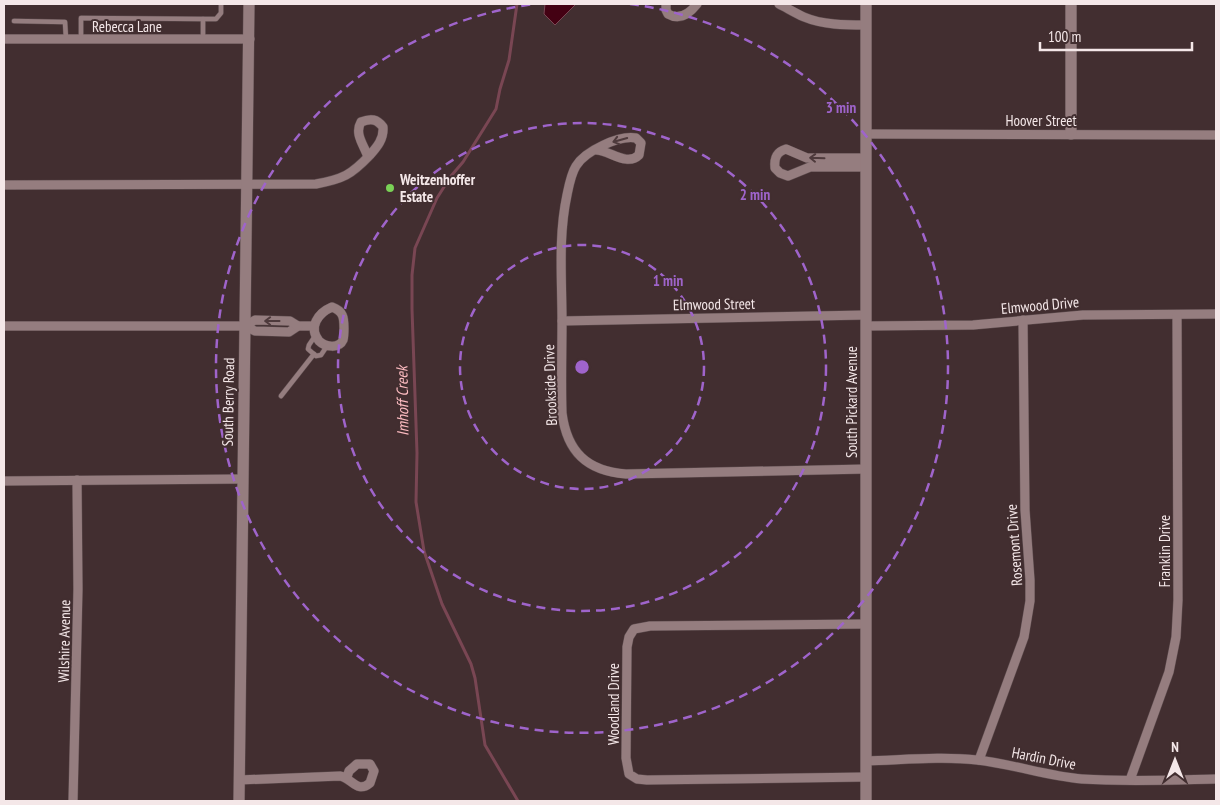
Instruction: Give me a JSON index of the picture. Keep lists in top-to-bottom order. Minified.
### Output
{"streets":{"street":["Rebecca Lane","Hoover Street","Elmwood Street","Elmwood Drive","Brookside Drive","South Berry Road","South Pickard Avenue","Rosemont Drive","Franklin Drive","Wilshire Avenue","Woodland Drive","Hardin Drive"]},"crossings":[["Rebecca Lane","South Berry Road"],["Hoover Street","South Pickard Avenue"],["Elmwood Street","Elmwood Drive"],["Elmwood Street","Brookside Drive"],["Elmwood Street","South Pickard Avenue"],["Elmwood Drive","South Pickard Avenue"],["Elmwood Drive","Rosemont Drive"],["Elmwood Drive","Franklin Drive"],["Brookside Drive","South Pickard Avenue"],["South Pickard Avenue","Woodland Drive"],["South Pickard Avenue","Hardin Drive"],["Rosemont Drive","Hardin Drive"],["Franklin Drive","Hardin Drive"]],"water":["Imhoff Creek"],"places":["Weitzenhoffer Estate"],"scale_bar":"100 m","north":"top","rings":["3 min","2 min","1 min"]}
